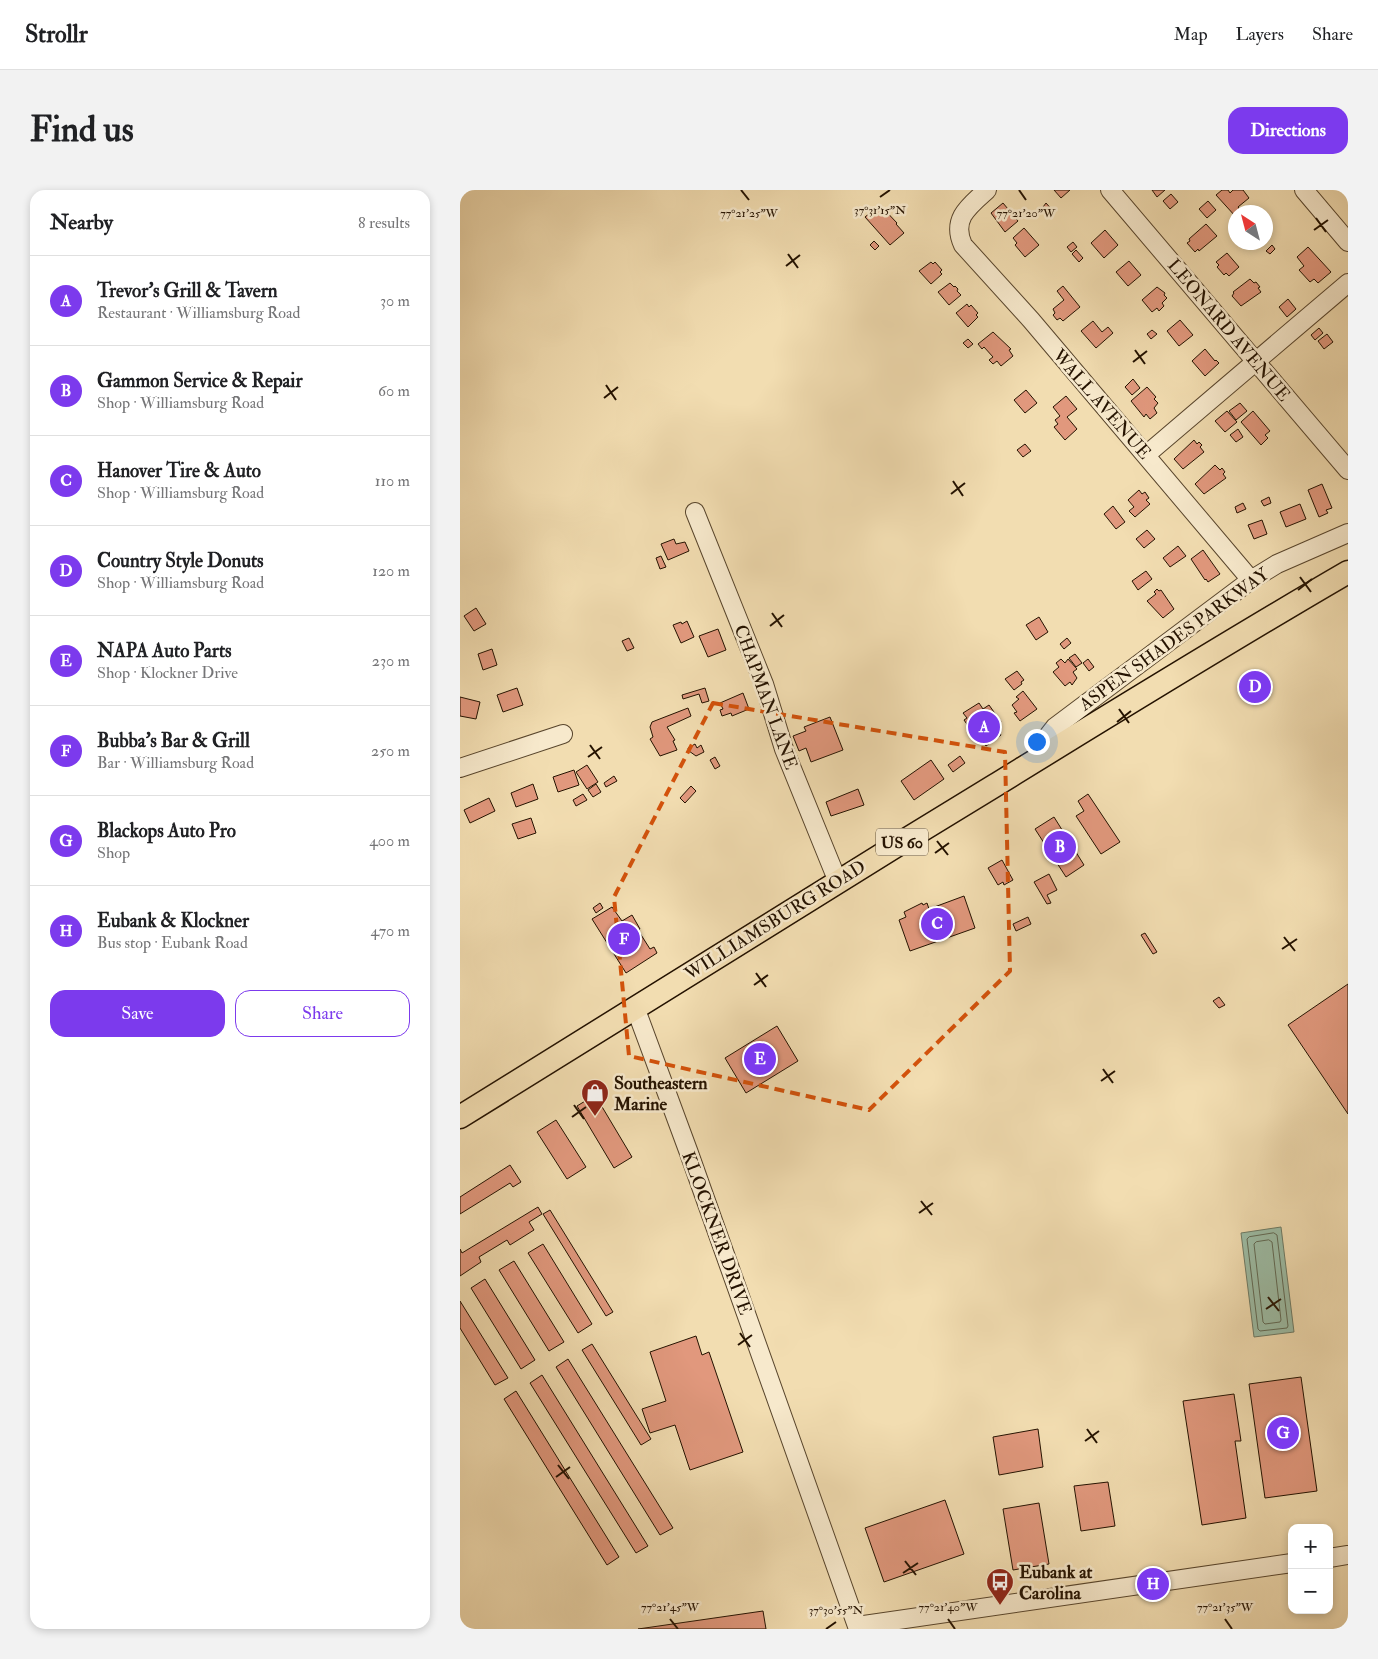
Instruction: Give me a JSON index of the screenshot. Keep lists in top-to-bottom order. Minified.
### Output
{"streets":{"main road":["US 60","WILLIAMSBURG ROAD"],"street":["LEONARD AVENUE","WALL AVENUE","ASPEN SHADES PARKWAY","CHAPMAN LANE","KLOCKNER DRIVE"]},"crossings":[["WALL AVENUE","ASPEN SHADES PARKWAY"],["ASPEN SHADES PARKWAY","WILLIAMSBURG ROAD"],["CHAPMAN LANE","WILLIAMSBURG ROAD"],["WILLIAMSBURG ROAD","KLOCKNER DRIVE"]],"places":{"shop":["Southeastern Marine"],"bus stop":["Eubank at Carolina"]},"north":"top left","page":{"header":"Strollr","nav":["Map","Layers","Share"],"buttons":["Directions",["Save","Share"]],"title":"Find us","heading":["Nearby","8 results"],"list":[{"mark":"A","name":"Trevor's Grill & Tavern","note":"Restaurant · Williamsburg Road","value":"30 m"},{"mark":"B","name":"Gammon Service & Repair","note":"Shop · Williamsburg Road","value":"60 m"},{"mark":"C","name":"Hanover Tire & Auto","note":"Shop · Williamsburg Road","value":"110 m"},{"mark":"D","name":"Country Style Donuts","note":"Shop · Williamsburg Road","value":"120 m"},{"mark":"E","name":"NAPA Auto Parts","note":"Shop · Klockner Drive","value":"230 m"},{"mark":"F","name":"Bubba's Bar & Grill","note":"Bar · Williamsburg Road","value":"250 m"},{"mark":"G","name":"Blackops Auto Pro","note":"Shop","value":"400 m"},{"mark":"H","name":"Eubank & Klockner","note":"Bus stop · Eubank Road","value":"470 m"}],"pins":["D","A","B","C","F","E","G","H"],"map_buttons":["+","−"]},"coordinates":["37°31'15\"N","77°21'25\"W","77°21'20\"W","77°21'45\"W","77°21'40\"W","77°21'35\"W","37°30'55\"N"]}
